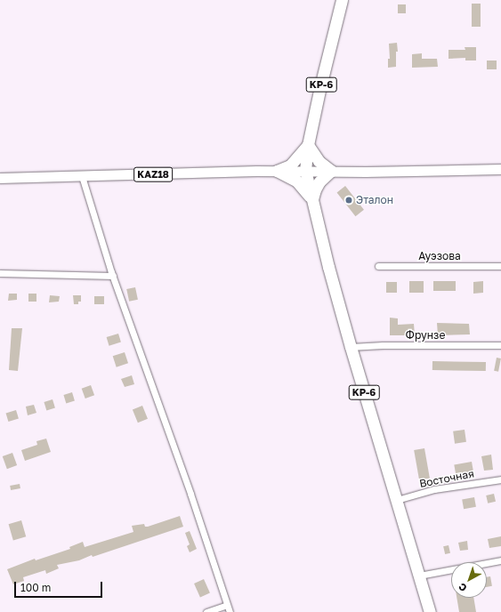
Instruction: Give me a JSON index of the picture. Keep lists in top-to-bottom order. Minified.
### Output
{"streets":{"highway":["KP-6"],"main road":["KAZ18"],"street":["Ауэзова","Фрунзе","Восточная"]},"crossings":[["KP-6","KAZ18"],["KP-6","Фрунзе"],["KP-6","Восточная"]],"places":["Эталон"],"scale_bar":"100 m","north":"bottom left"}
